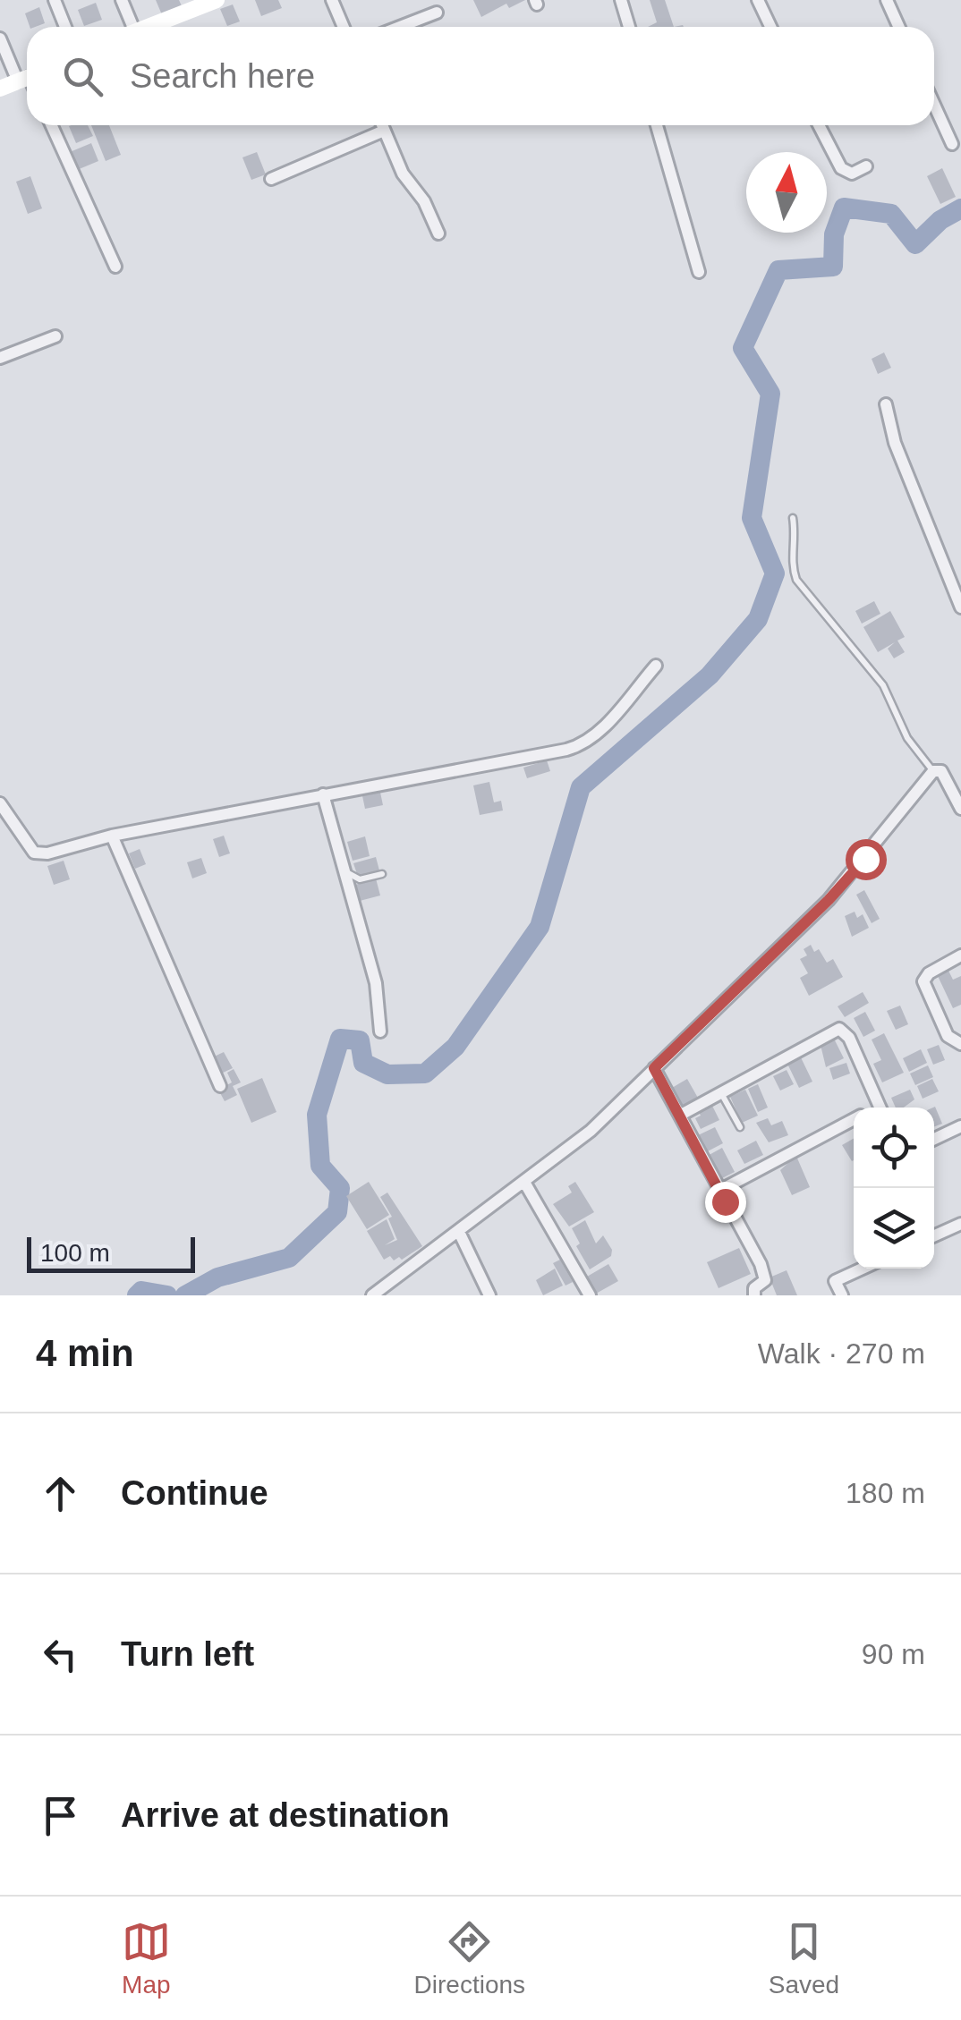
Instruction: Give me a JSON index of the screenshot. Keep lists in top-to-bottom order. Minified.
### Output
{"scale_bar":"100 m","north":"top","page":{"search":"Search here","scale":"100 m","heading":["4 min","Walk · 270 m"],"list":[["Continue","180 m"],["Turn left","90 m"],"Arrive at destination"],"nav":["Map","Directions","Saved"]}}
